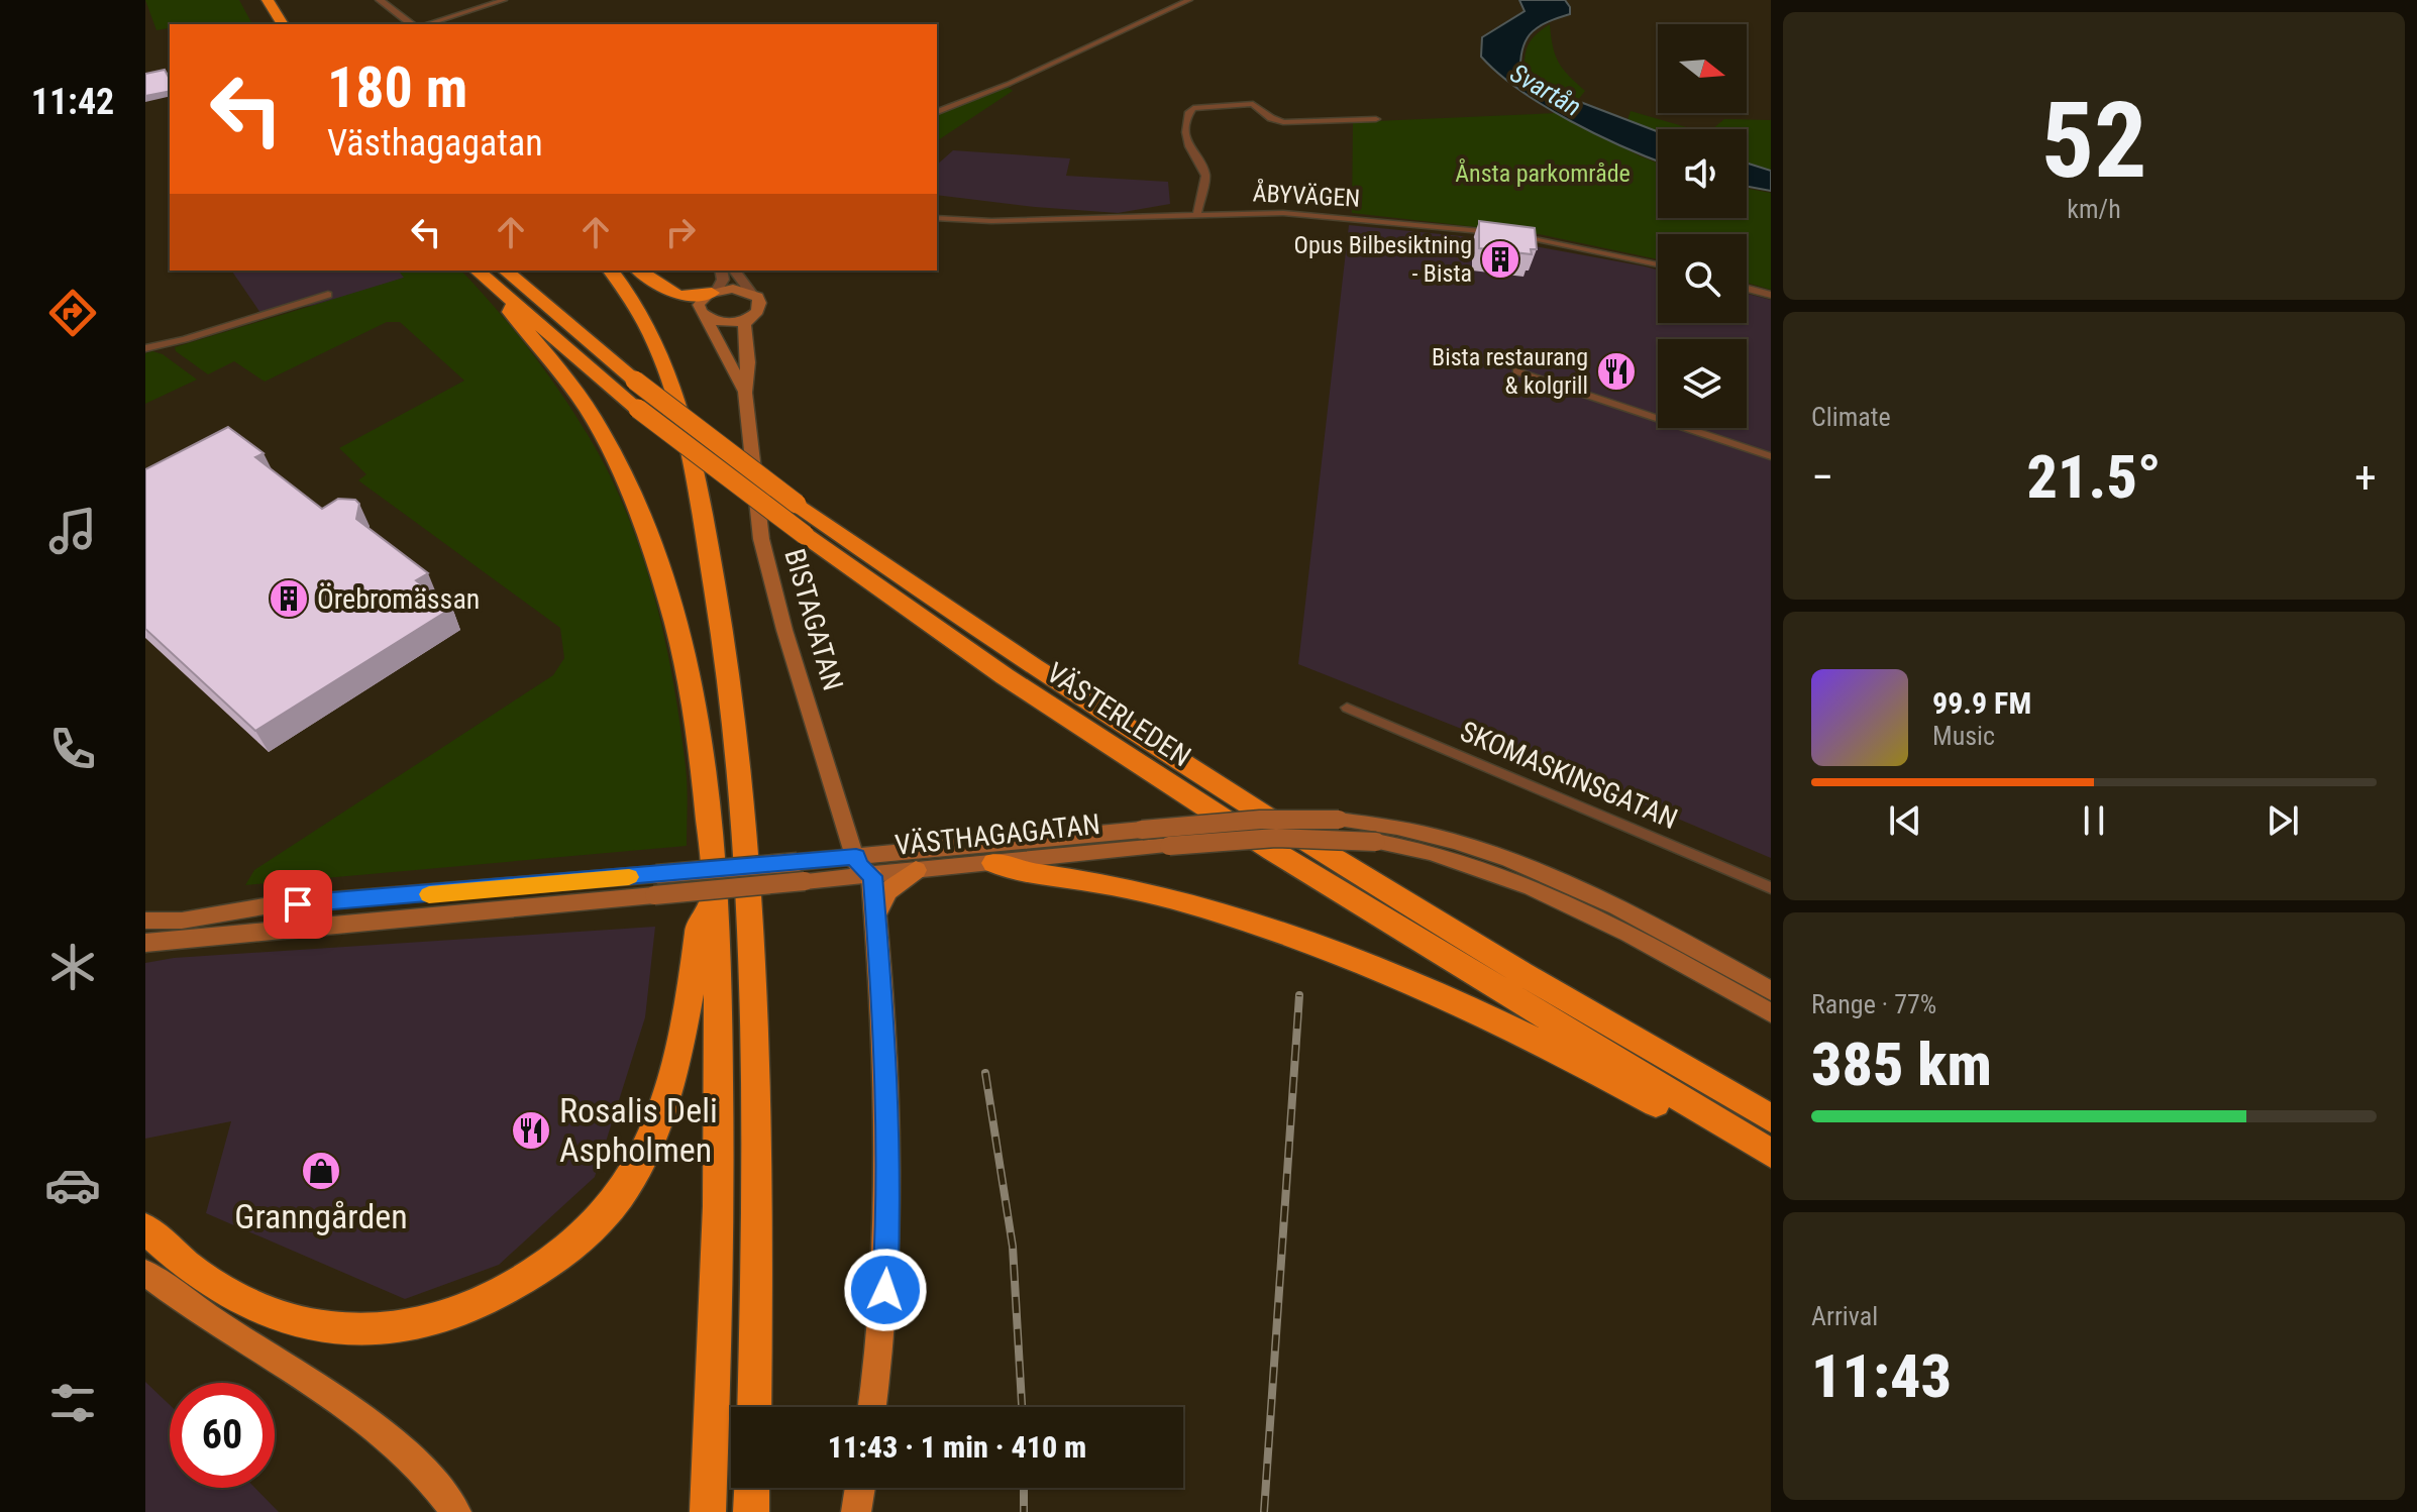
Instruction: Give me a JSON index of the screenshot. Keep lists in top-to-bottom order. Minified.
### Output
{"streets":{"highway":["VÄSTERLEDEN"],"main road":["BISTAGATAN","VÄSTHAGAGATAN"],"street":["ÅBYVÄGEN","SKOMASKINSGATAN"]},"crossings":[["BISTAGATAN","VÄSTHAGAGATAN"]],"water":["Svartån"],"parks":["Ånsta parkområde"],"places":{"building":["Opus Bilbesiktning - Bista","Örebromässan"],"restaurant":["Bista restaurang & kolgrill","Rosalis Deli Aspholmen"],"shop":["Granngården"]},"north":"right","page":{"tabs":"11:42","tile":[["52","km/h"],"Climate",["Range · 77%","385 km"],["Arrival","11:43"]],"turn":["180 m","Västhagagatan"],"heat":["−","21.5°","+"],"song":["99.9 FM","Music"],"limit":"60","trip":"11:43 · 1 min · 410 m"}}
